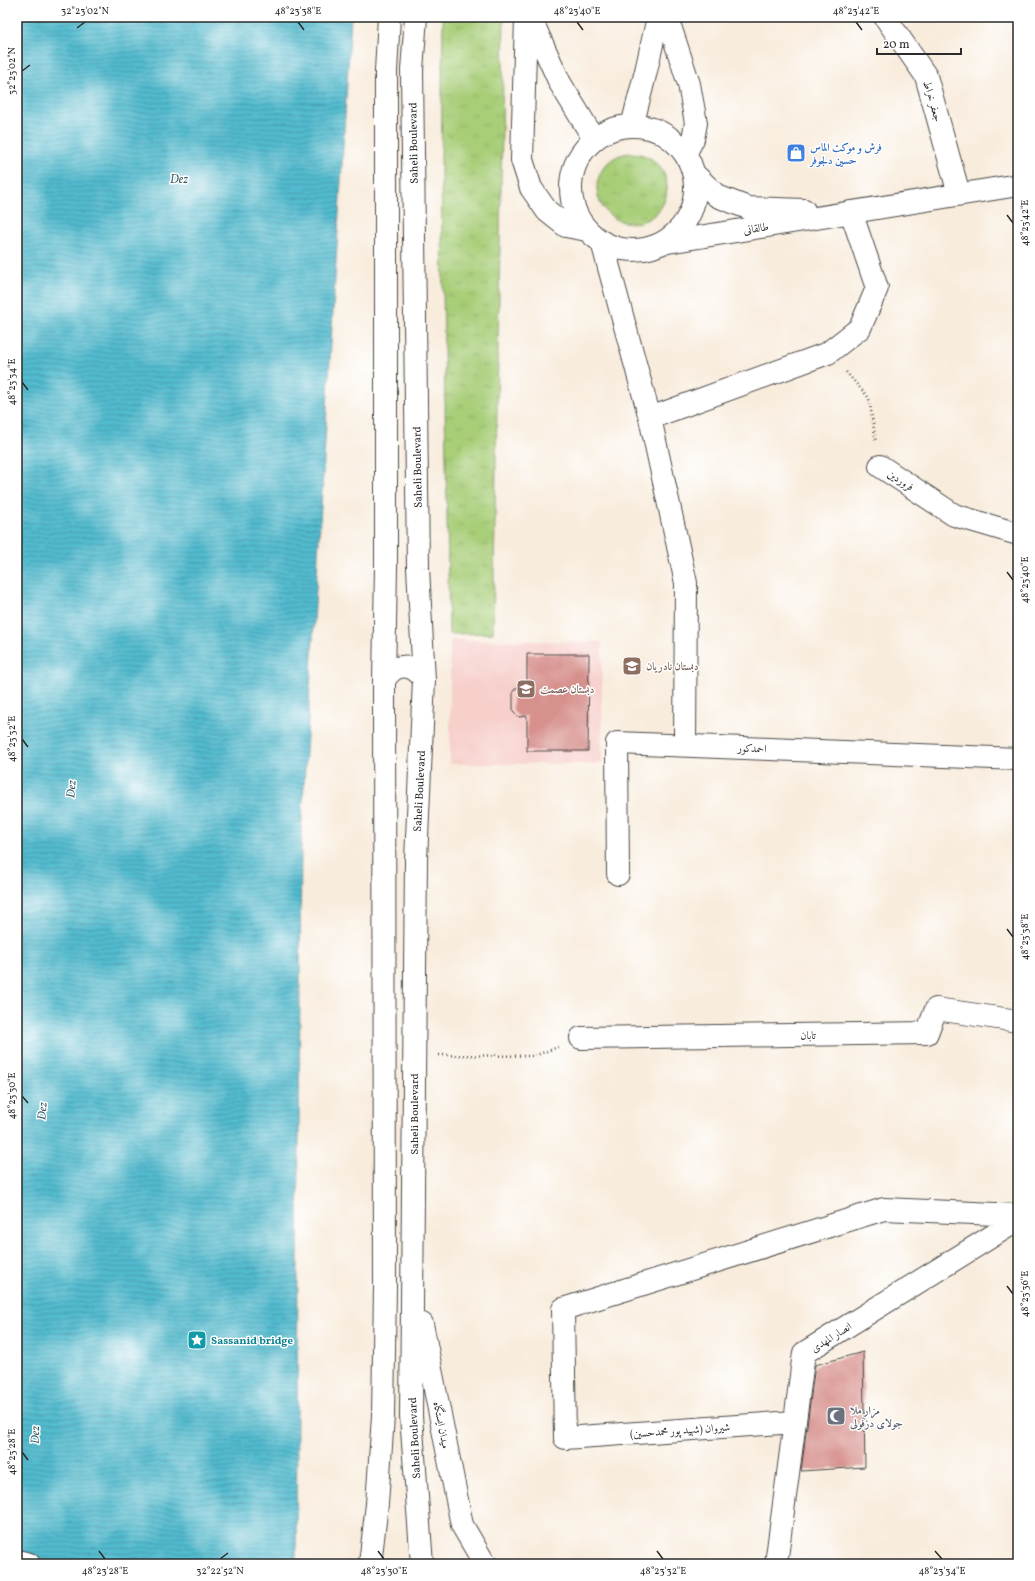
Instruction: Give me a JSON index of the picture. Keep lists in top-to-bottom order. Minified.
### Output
{"streets":{"main road":["جعفر خراط","Saheli Boulevard","طالقانی","فروردین","احمدکور","تابان","انصار المهدی","میدان ایستگاه","شیروان (شهید پور محمدحسین)"]},"crossings":[["جعفر خراط","طالقانی"],["Saheli Boulevard","میدان ایستگاه"],["انصار المهدی","شیروان (شهید پور محمدحسین)"]],"water":["Dez"],"places":{"shop":["فرش و موکت الماس حسین دلجوفر"],"school or university":["دبستان نادریان","دبستان عصمت"],"place":["Sassanid bridge"],"mosque":["مزار ملا جولای دزفولی"]},"scale_bar":"20 m","coordinates":["32°23'02\"N","48°23'38\"E","48°23'40\"E","48°23'42\"E","48°23'34\"E","48°23'32\"E","48°23'30\"E","48°23'36\"E","48°23'28\"E","32°22'52\"N"]}
